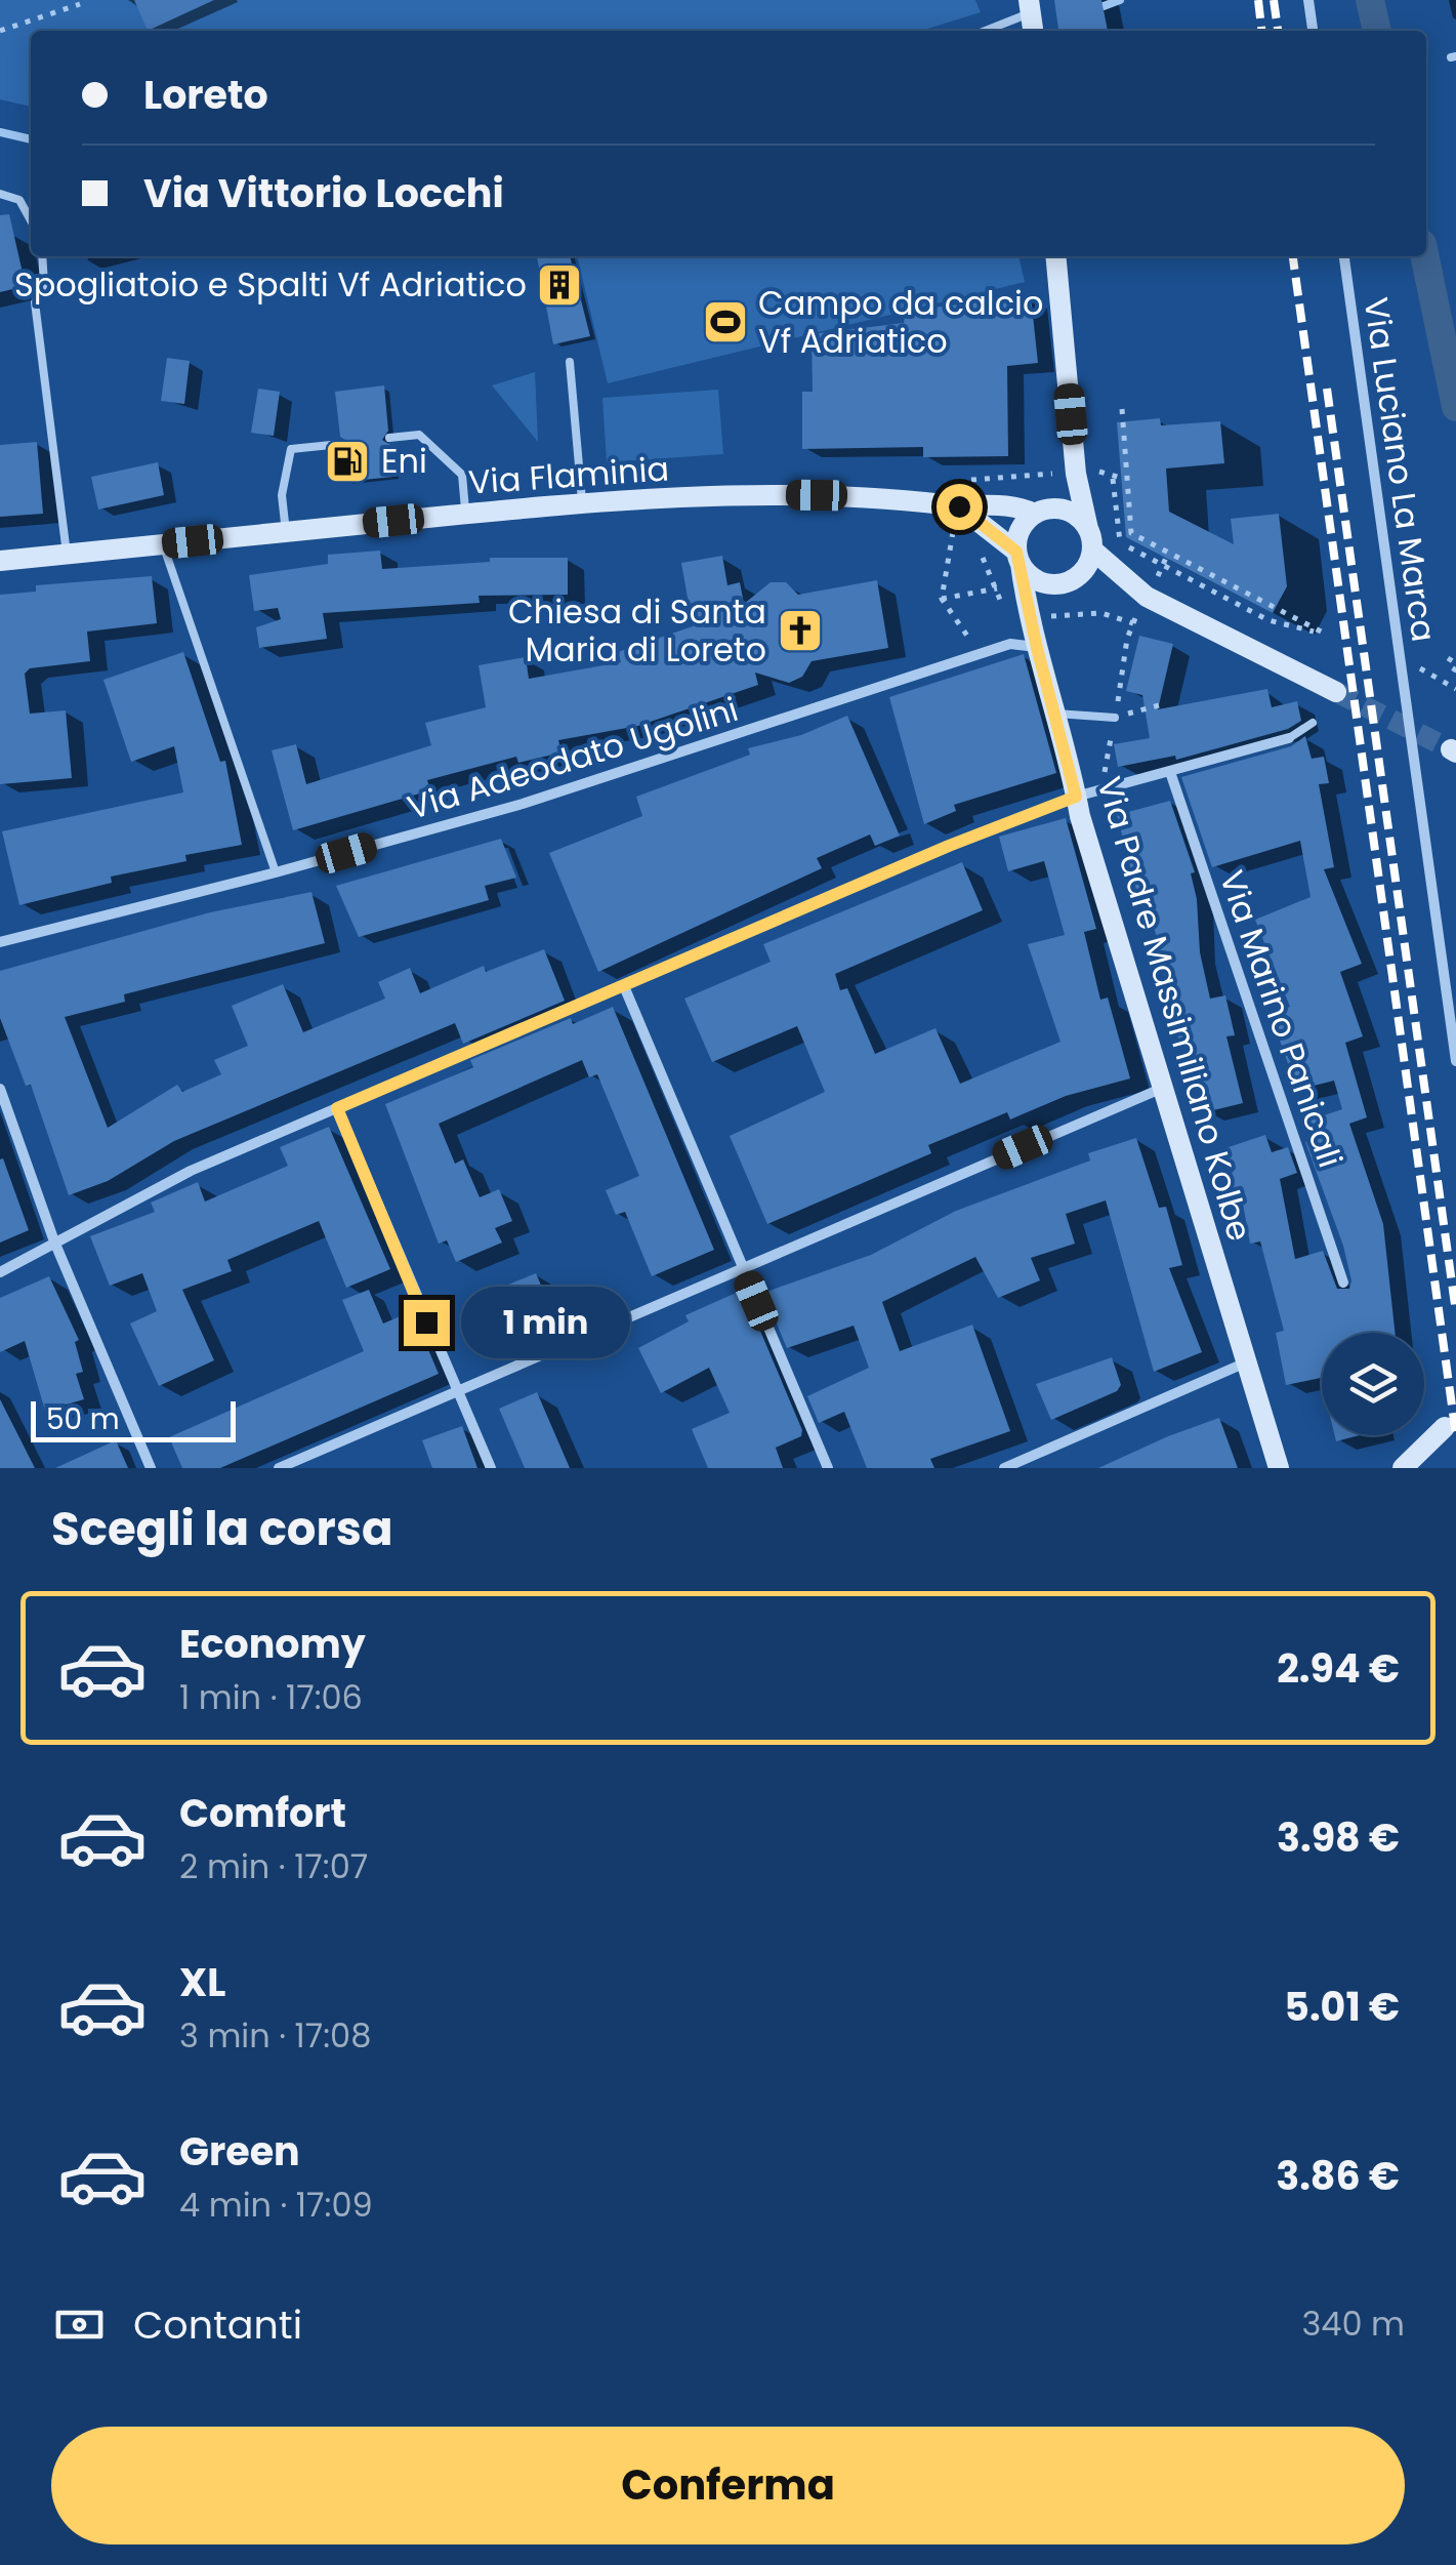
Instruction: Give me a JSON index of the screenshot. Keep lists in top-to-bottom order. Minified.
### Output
{"streets":{"street":["Via Luciano La Marca","Via Flaminia","Via Adeodato Ugolini","Via Padre Massimiliano Kolbe","Via Marino Panicali"]},"crossings":[["Via Flaminia","Via Padre Massimiliano Kolbe"],["Via Adeodato Ugolini","Via Padre Massimiliano Kolbe"]],"places":{"building":["Spogliatoio e Spalti Vf Adriatico"],"sports":["Campo da calcio Vf Adriatico"],"fuel station":["Eni"],"church":["Chiesa di Santa Maria di Loreto"]},"scale_bar":"50 m","page":{"banner":["Loreto","Via Vittorio Locchi"],"bubble":"1 min","scale":"50 m","heading":"Scegli la corsa","list":[{"name":"Economy","note":"1 min · 17:06","value":"2.94 €"},{"name":"Comfort","note":"2 min · 17:07","value":"3.98 €"},{"name":"XL","note":"3 min · 17:08","value":"5.01 €"},{"name":"Green","note":"4 min · 17:09","value":"3.86 €"}],"pay":["Contanti","340 m"],"buttons":"Conferma"}}
